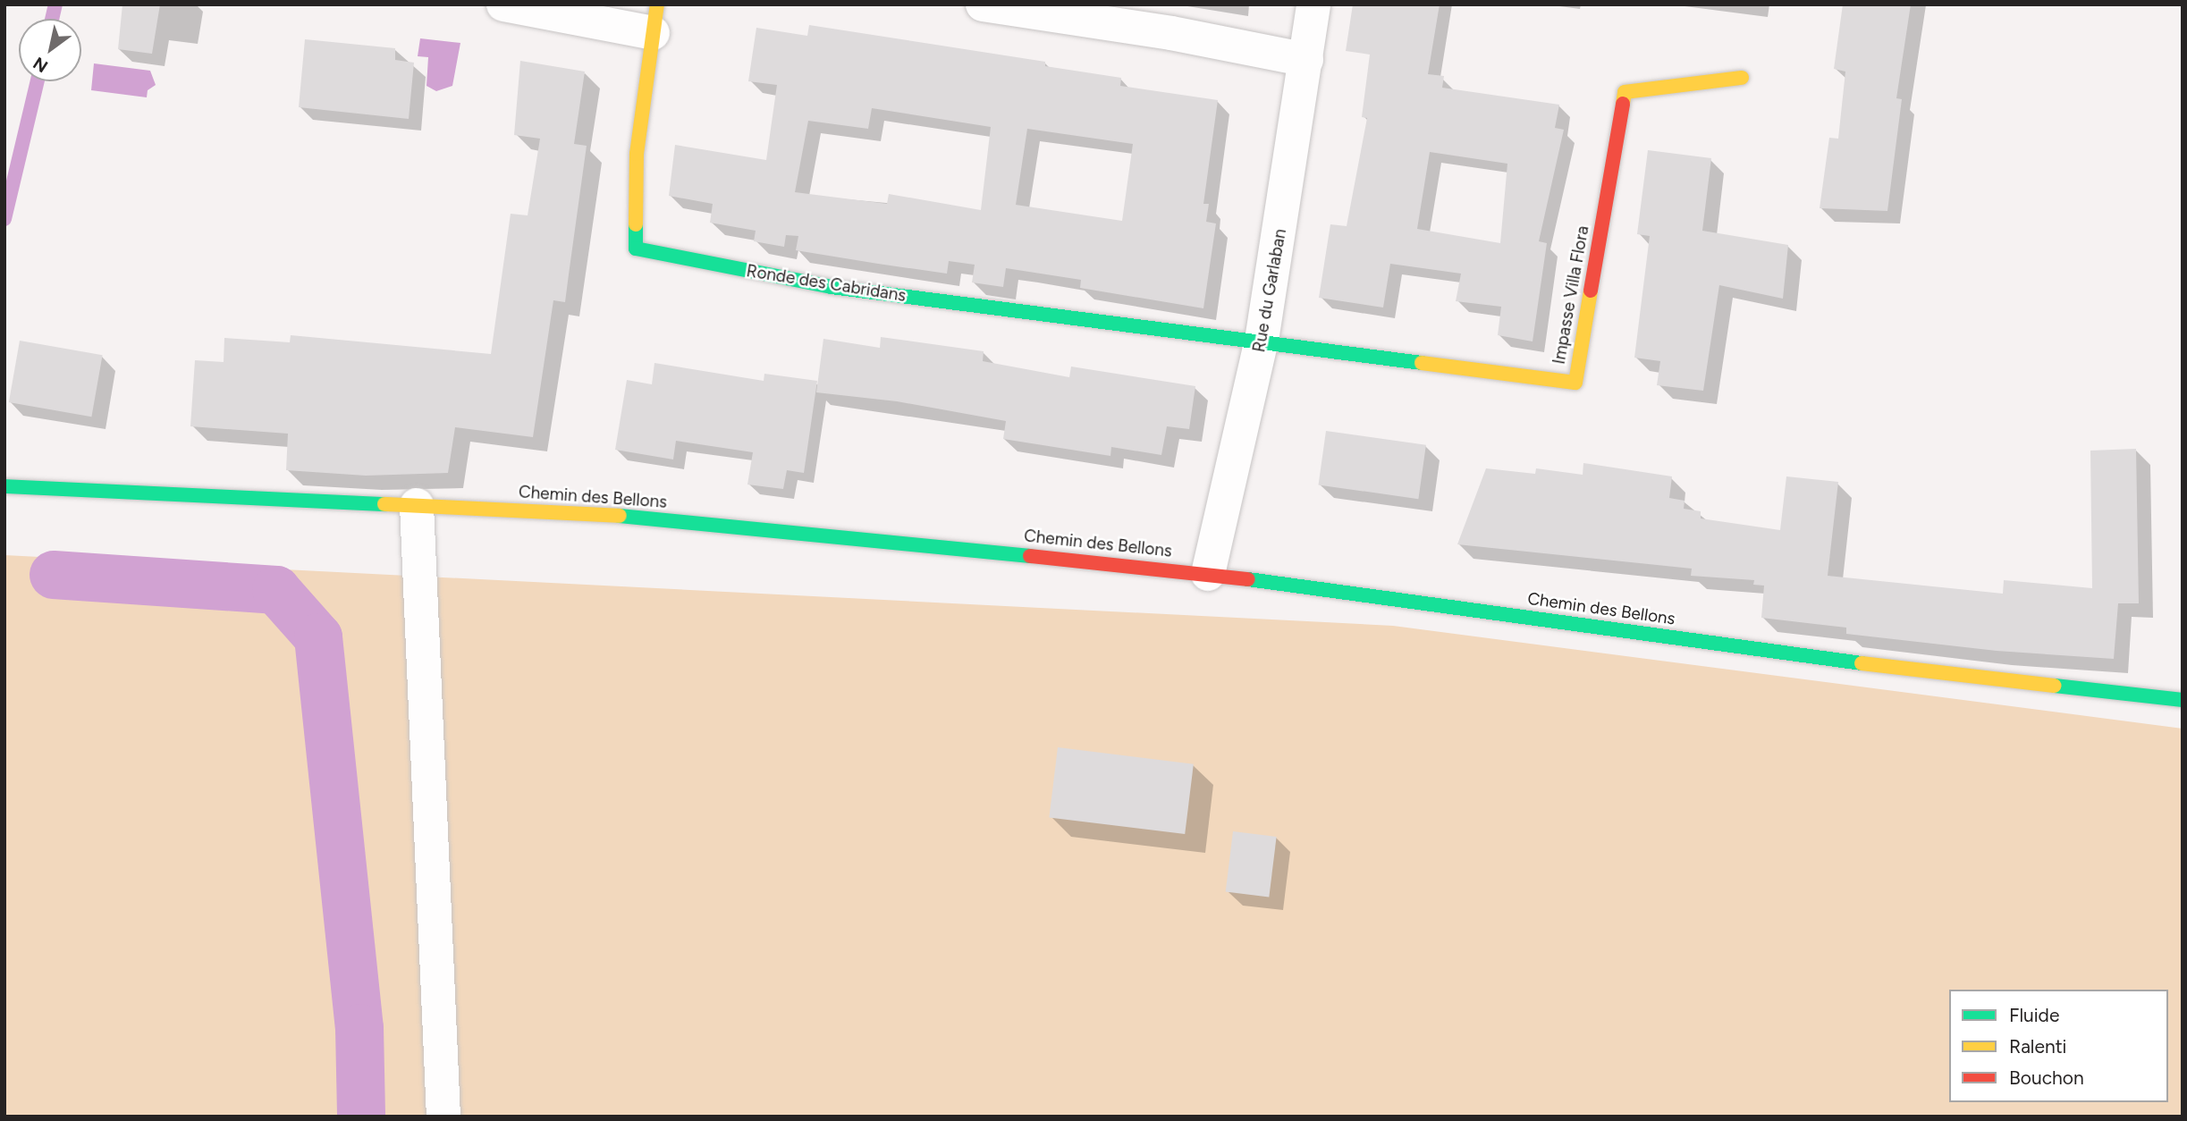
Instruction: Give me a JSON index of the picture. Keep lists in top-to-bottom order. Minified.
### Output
{"streets":{"main road":["Ronde des Cabridans","Impasse Villa Flora","Chemin des Bellons"],"street":["Rue du Garlaban"]},"crossings":[["Ronde des Cabridans","Rue du Garlaban"],["Ronde des Cabridans","Impasse Villa Flora"],["Rue du Garlaban","Impasse Villa Flora"],["Rue du Garlaban","Chemin des Bellons"]],"legend":["Fluide","Ralenti","Bouchon"],"north":"bottom left"}
